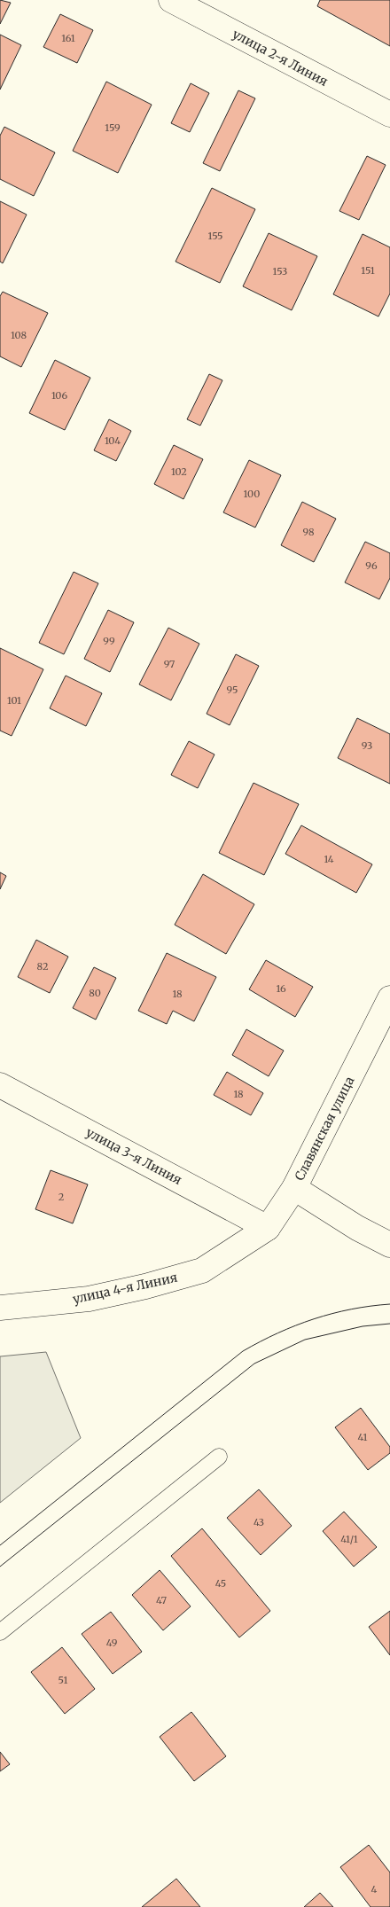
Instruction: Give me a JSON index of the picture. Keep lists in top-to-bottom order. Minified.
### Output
{"streets":{"street":["улица 2-я Линия","Славянская улица","улица 3-я Линия","улица 4-я Линия"]},"crossings":[["Славянская улица","улица 3-я Линия"],["Славянская улица","улица 4-я Линия"]],"house_numbers":["161","159","155","151","153","108","106","104","102","100","98","96","99","97","95","101","93","14","82","16","80","18","18","2","41","43","41/1","45","47","49","51","4"]}
